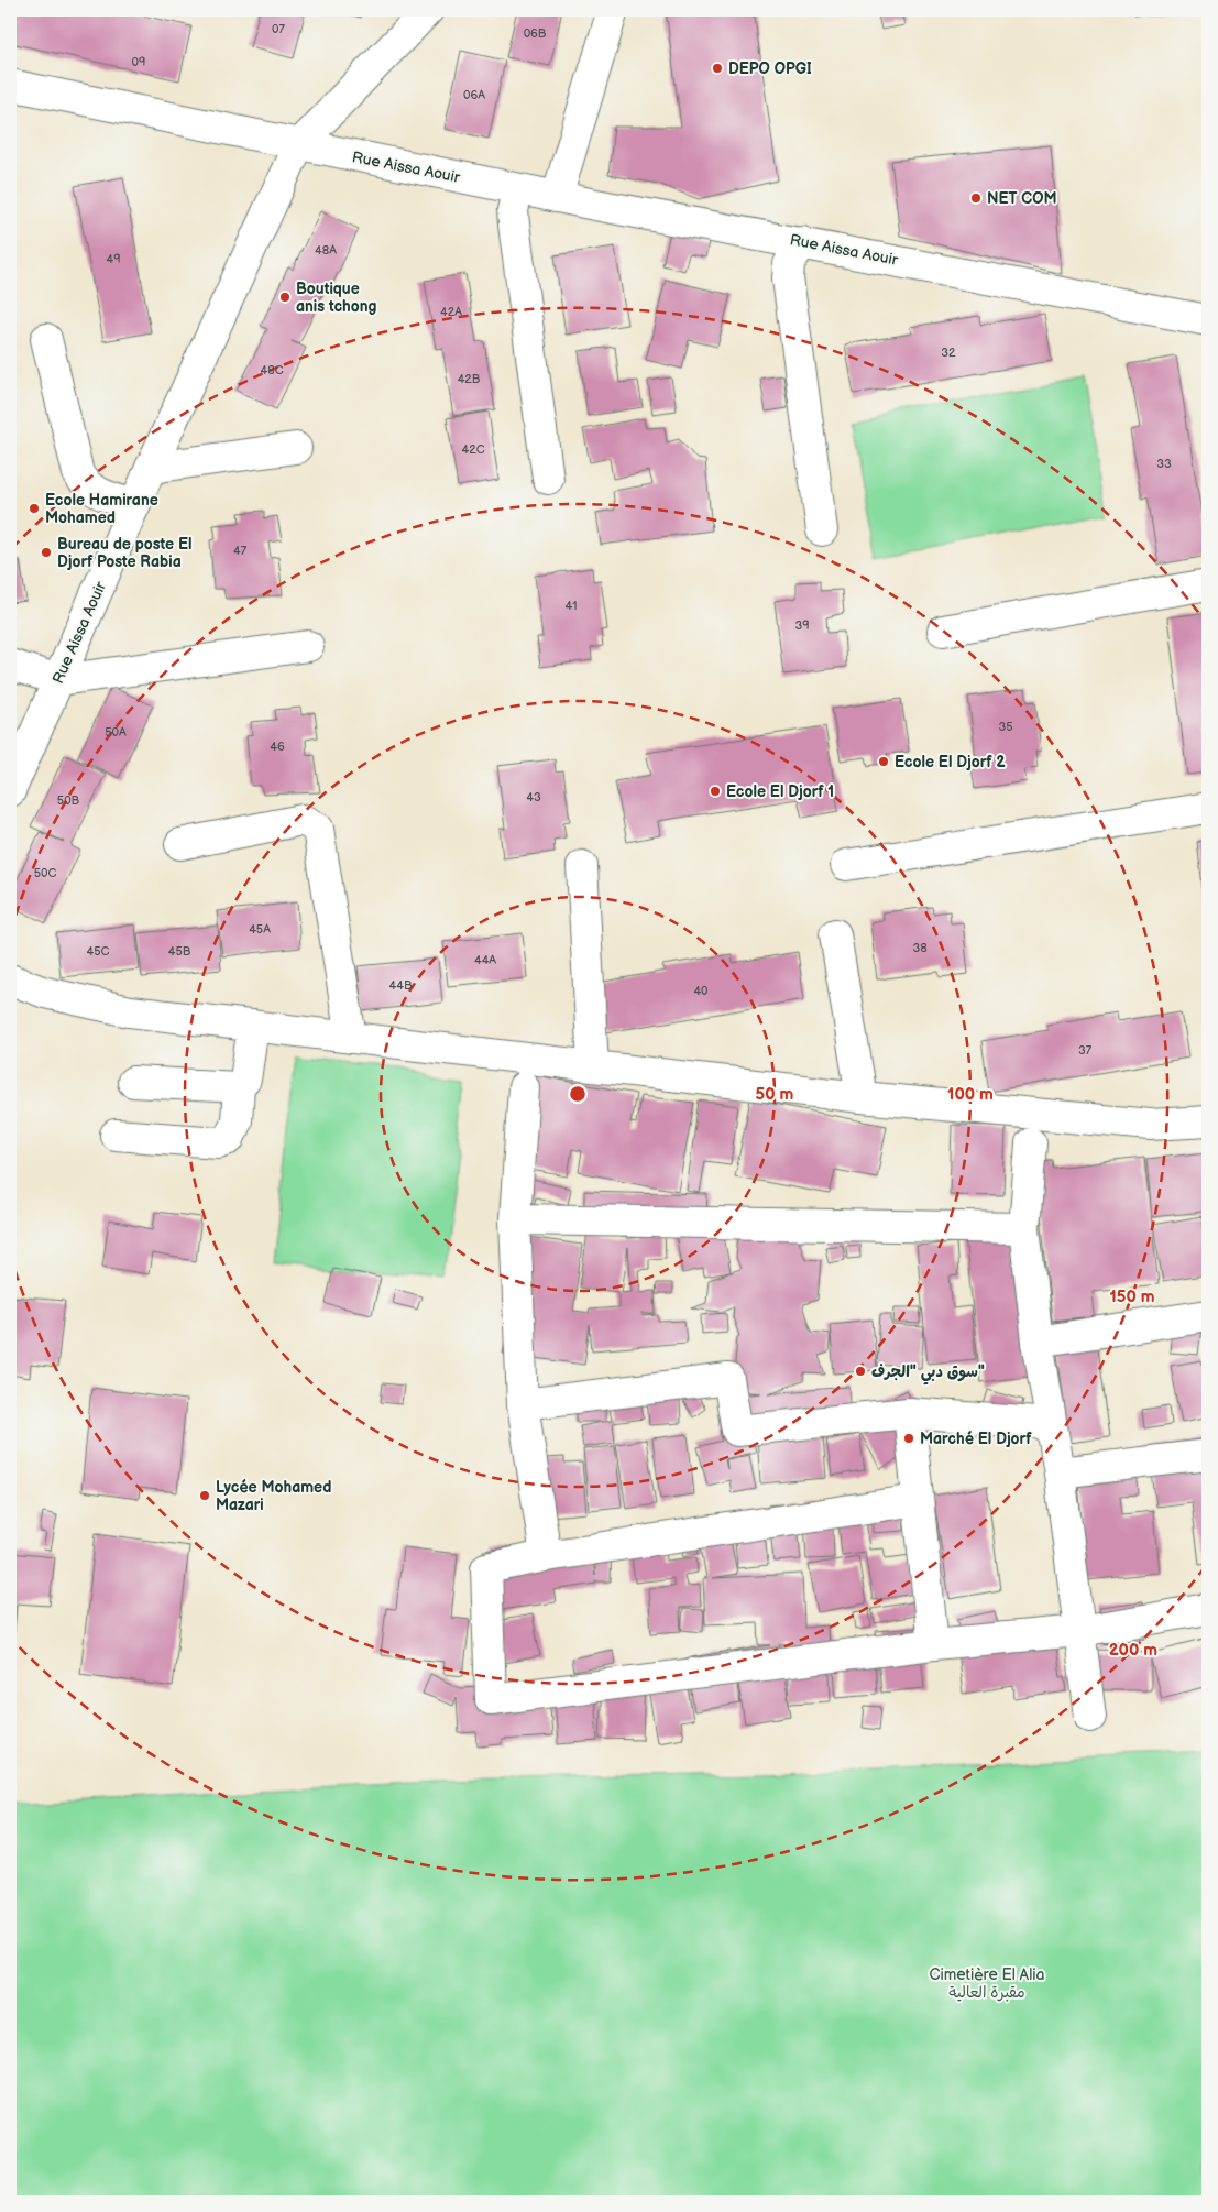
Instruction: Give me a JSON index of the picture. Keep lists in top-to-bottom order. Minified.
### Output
{"streets":{"street":["Rue Aissa Aouir"]},"parks":["Cimetière El Alia مقبرة العالية"],"places":["DEPO OPGI","NET COM","Boutique anis tchong","Ecole Hamirane Mohamed","Bureau de poste El Djorf Poste Rabia","Ecole El Djorf 2","Ecole El Djorf 1","سوق دبي \"الجرف\"","Marché El Djorf","Lycée Mohamed Mazari"],"house_numbers":["07","06B","09","06A","48A","49","42A","32","48C","42B","42C","33","47","41","39","35","50A","46","43","50B","50C","45A","38","45C","45B","44A","44B","40","37"],"rings":["50 m","100 m","150 m","200 m"]}
